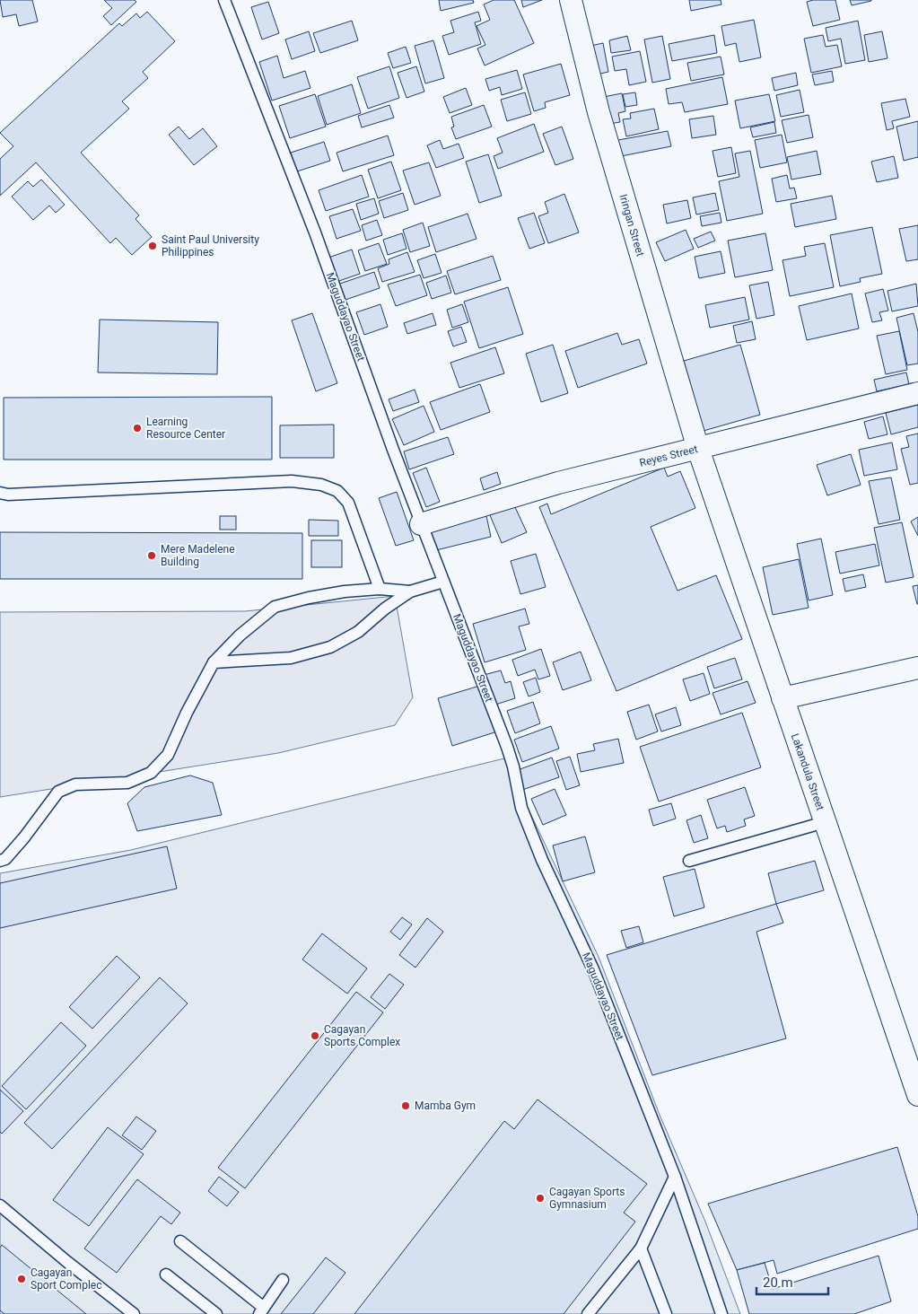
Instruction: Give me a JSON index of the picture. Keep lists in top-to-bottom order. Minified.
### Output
{"streets":{"street":["Iringan Street","Reyes Street","Lakandula Street"],"lane":["Maguddayao Street"]},"crossings":[["Iringan Street","Reyes Street"],["Iringan Street","Lakandula Street"],["Maguddayao Street","Reyes Street"],["Reyes Street","Lakandula Street"]],"places":["Saint Paul University Philippines","Learning Resource Center","Mere Madelene Building","Cagayan Sports Complex","Mamba Gym","Cagayan Sports Gymnasium","Cagayan Sport Complec"],"scale_bar":"20 m"}
